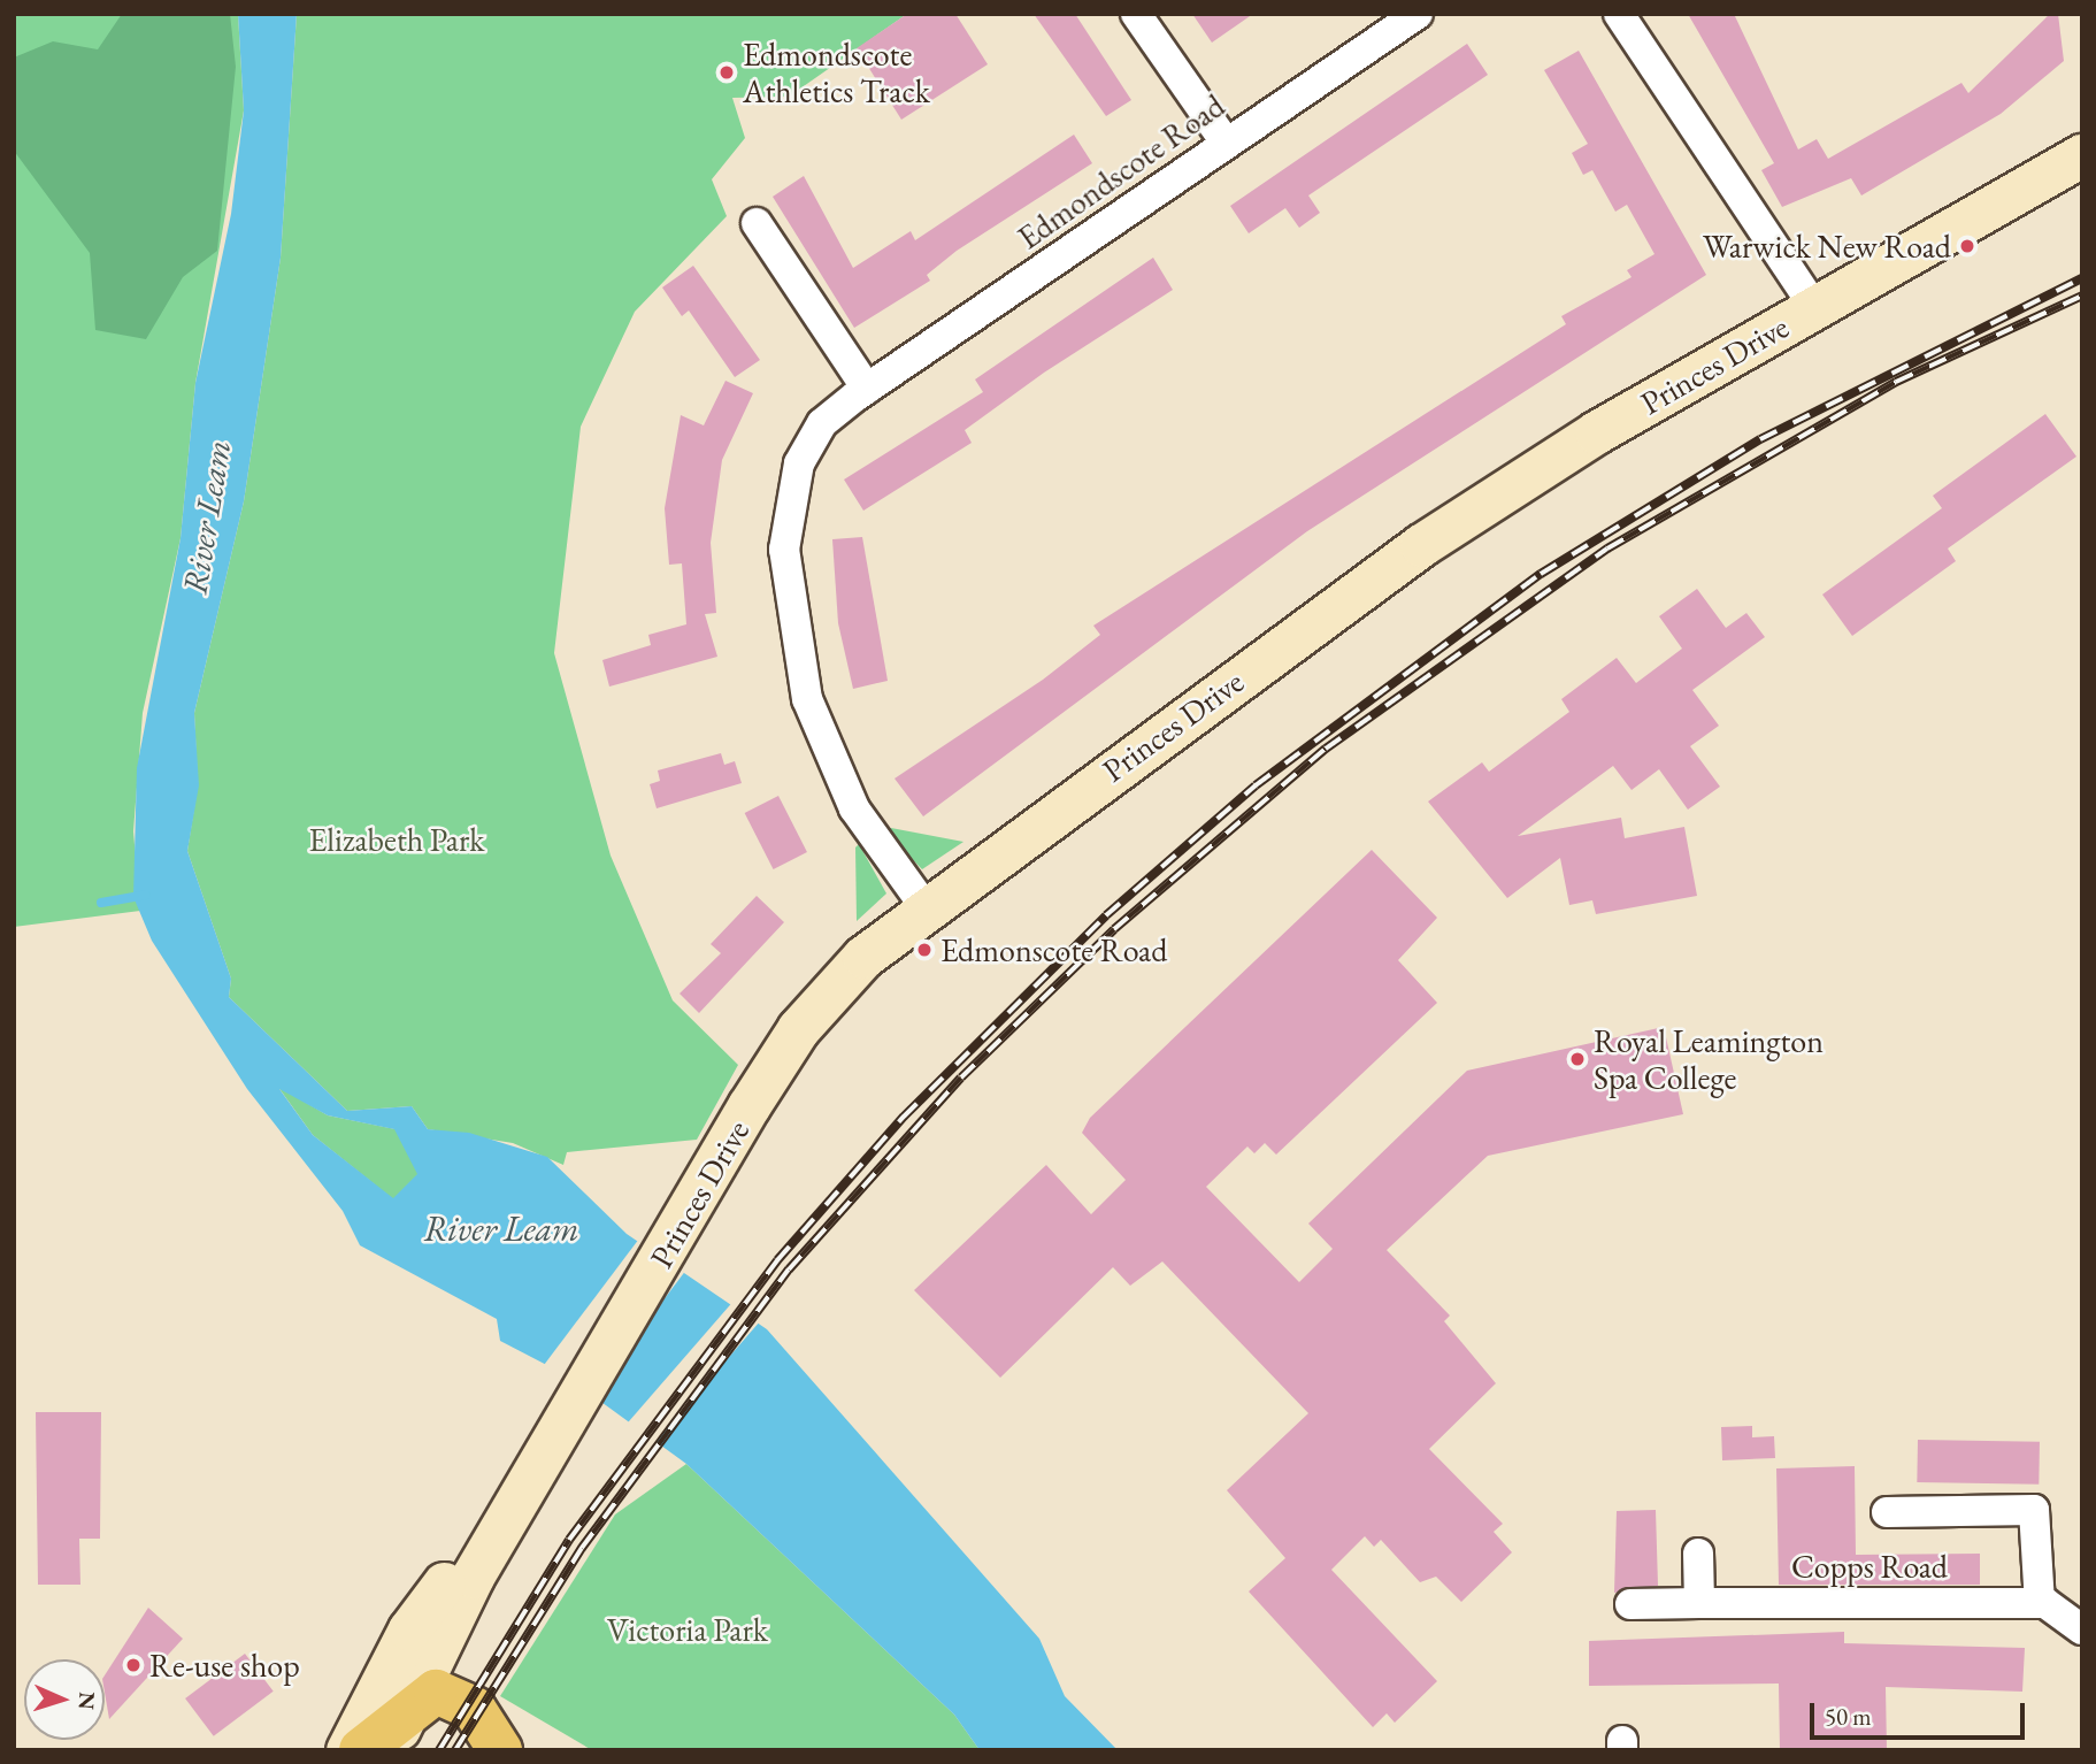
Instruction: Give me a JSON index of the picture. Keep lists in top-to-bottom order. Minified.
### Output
{"streets":{"highway":["Princes Drive"],"street":["Edmondscote Road","Copps Road"]},"crossings":[["Edmondscote Road","Princes Drive"]],"water":["River Leam"],"parks":["Elizabeth Park","Victoria Park"],"places":["Edmondscote Athletics Track","Warwick New Road","Edmonscote Road","Royal Leamington Spa College","Re-use shop"],"scale_bar":"50 m","north":"right"}
